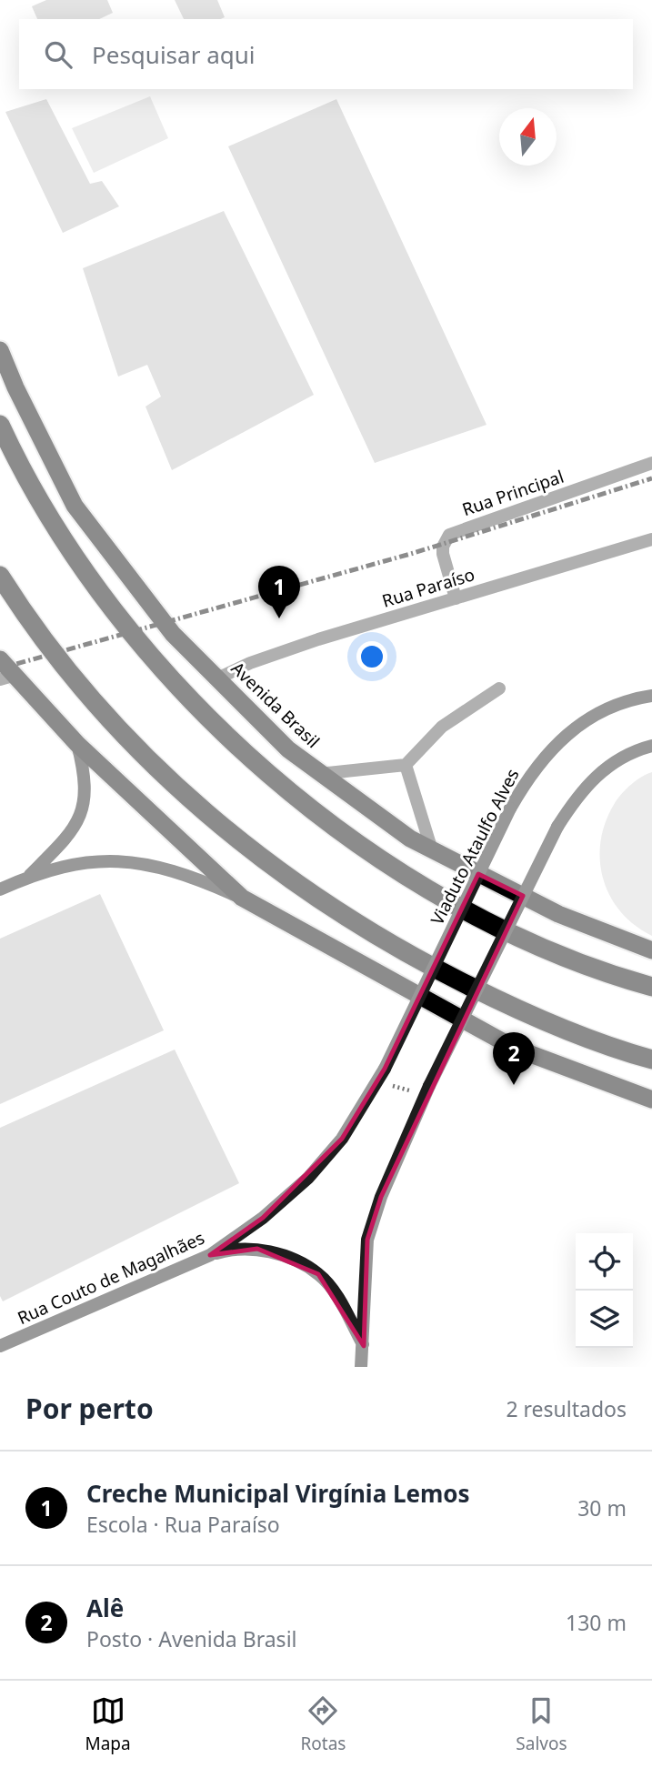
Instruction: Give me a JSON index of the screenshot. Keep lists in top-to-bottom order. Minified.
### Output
{"streets":{"highway":["Avenida Brasil"],"main road":["Viaduto Ataulfo Alves","Rua Couto de Magalhães"],"street":["Rua Principal","Rua Paraíso"]},"crossings":[["Rua Principal","Rua Paraíso"],["Rua Paraíso","Avenida Brasil"],["Viaduto Ataulfo Alves","Rua Couto de Magalhães"]],"north":"top","page":{"search":"Pesquisar aqui","pins":["1","2"],"heading":["Por perto","2 resultados"],"list":[{"mark":"1","name":"Creche Municipal Virgínia Lemos","note":"Escola · Rua Paraíso","value":"30 m"},{"mark":"2","name":"Alê","note":"Posto · Avenida Brasil","value":"130 m"}],"nav":["Mapa","Rotas","Salvos"]}}
